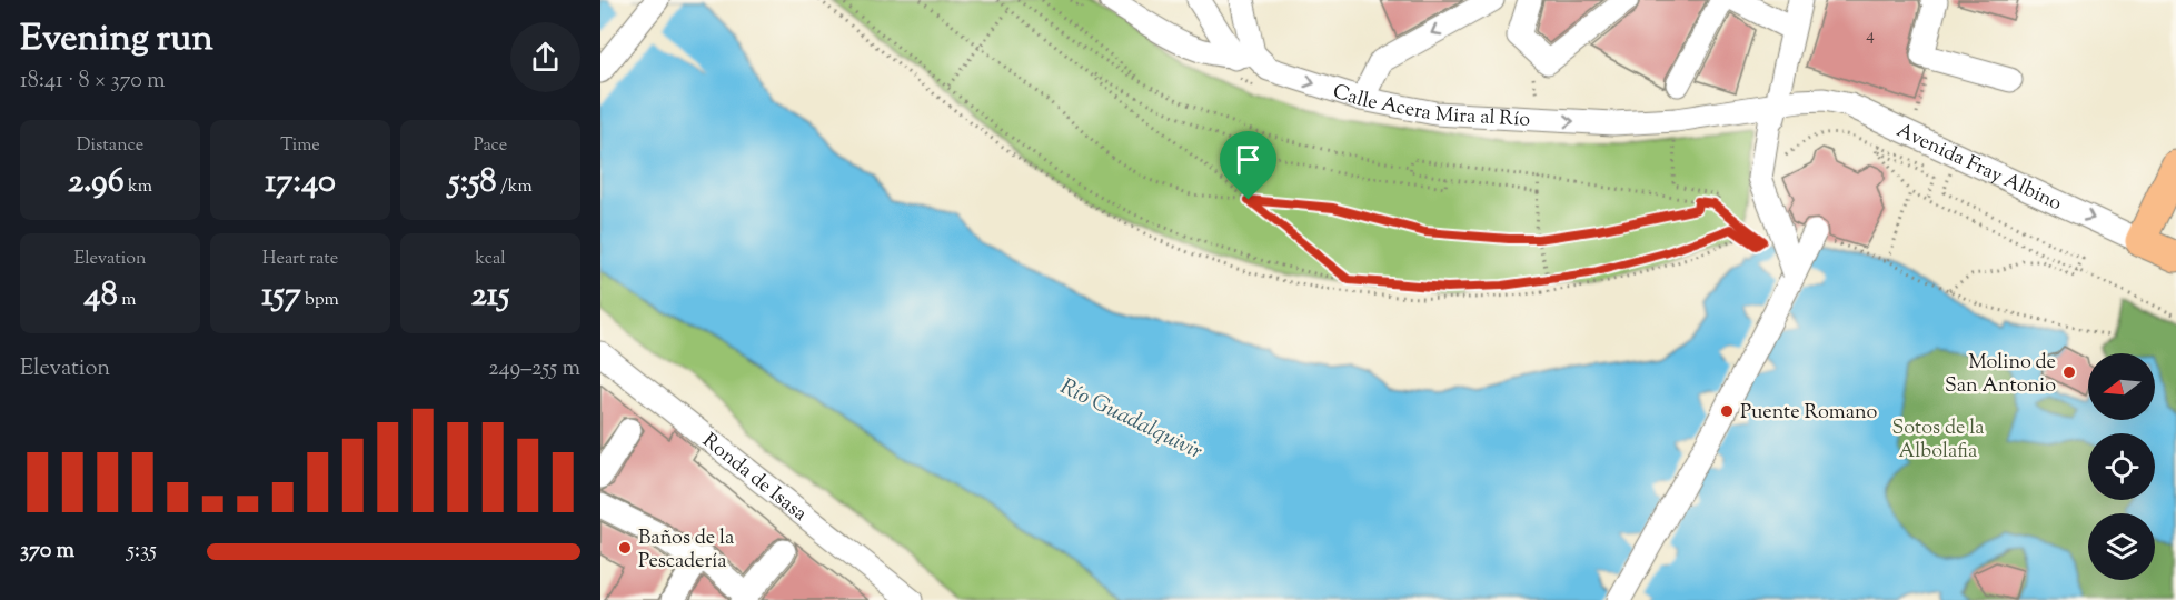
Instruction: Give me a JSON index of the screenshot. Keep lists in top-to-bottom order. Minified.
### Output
{"streets":{"main road":["Avenida Fray Albino"],"street":["Calle Acera Mira al Río","Ronda de Isasa"]},"crossings":[["Calle Acera Mira al Río","Avenida Fray Albino"]],"one_way":["Calle Acera Mira al Río","Avenida Fray Albino"],"water":["Río Guadalquivir"],"parks":["Sotos de la Albolafia"],"places":["Molino de San Antonio","Puente Romano","Baños de la Pescadería"],"house_numbers":["4"],"north":"left","page":{"heading":["Evening run","18:41 · 8 × 370 m"],"stats":[["Distance","2.96 km"],["Time","17:40"],["Pace","5:58 /km"],["Elevation","48 m"],["Heart rate","157 bpm"],["kcal","215"]],"chart":["Elevation","249–255 m"],"list":[{"name":"370 m","note":"5:35"}]}}
